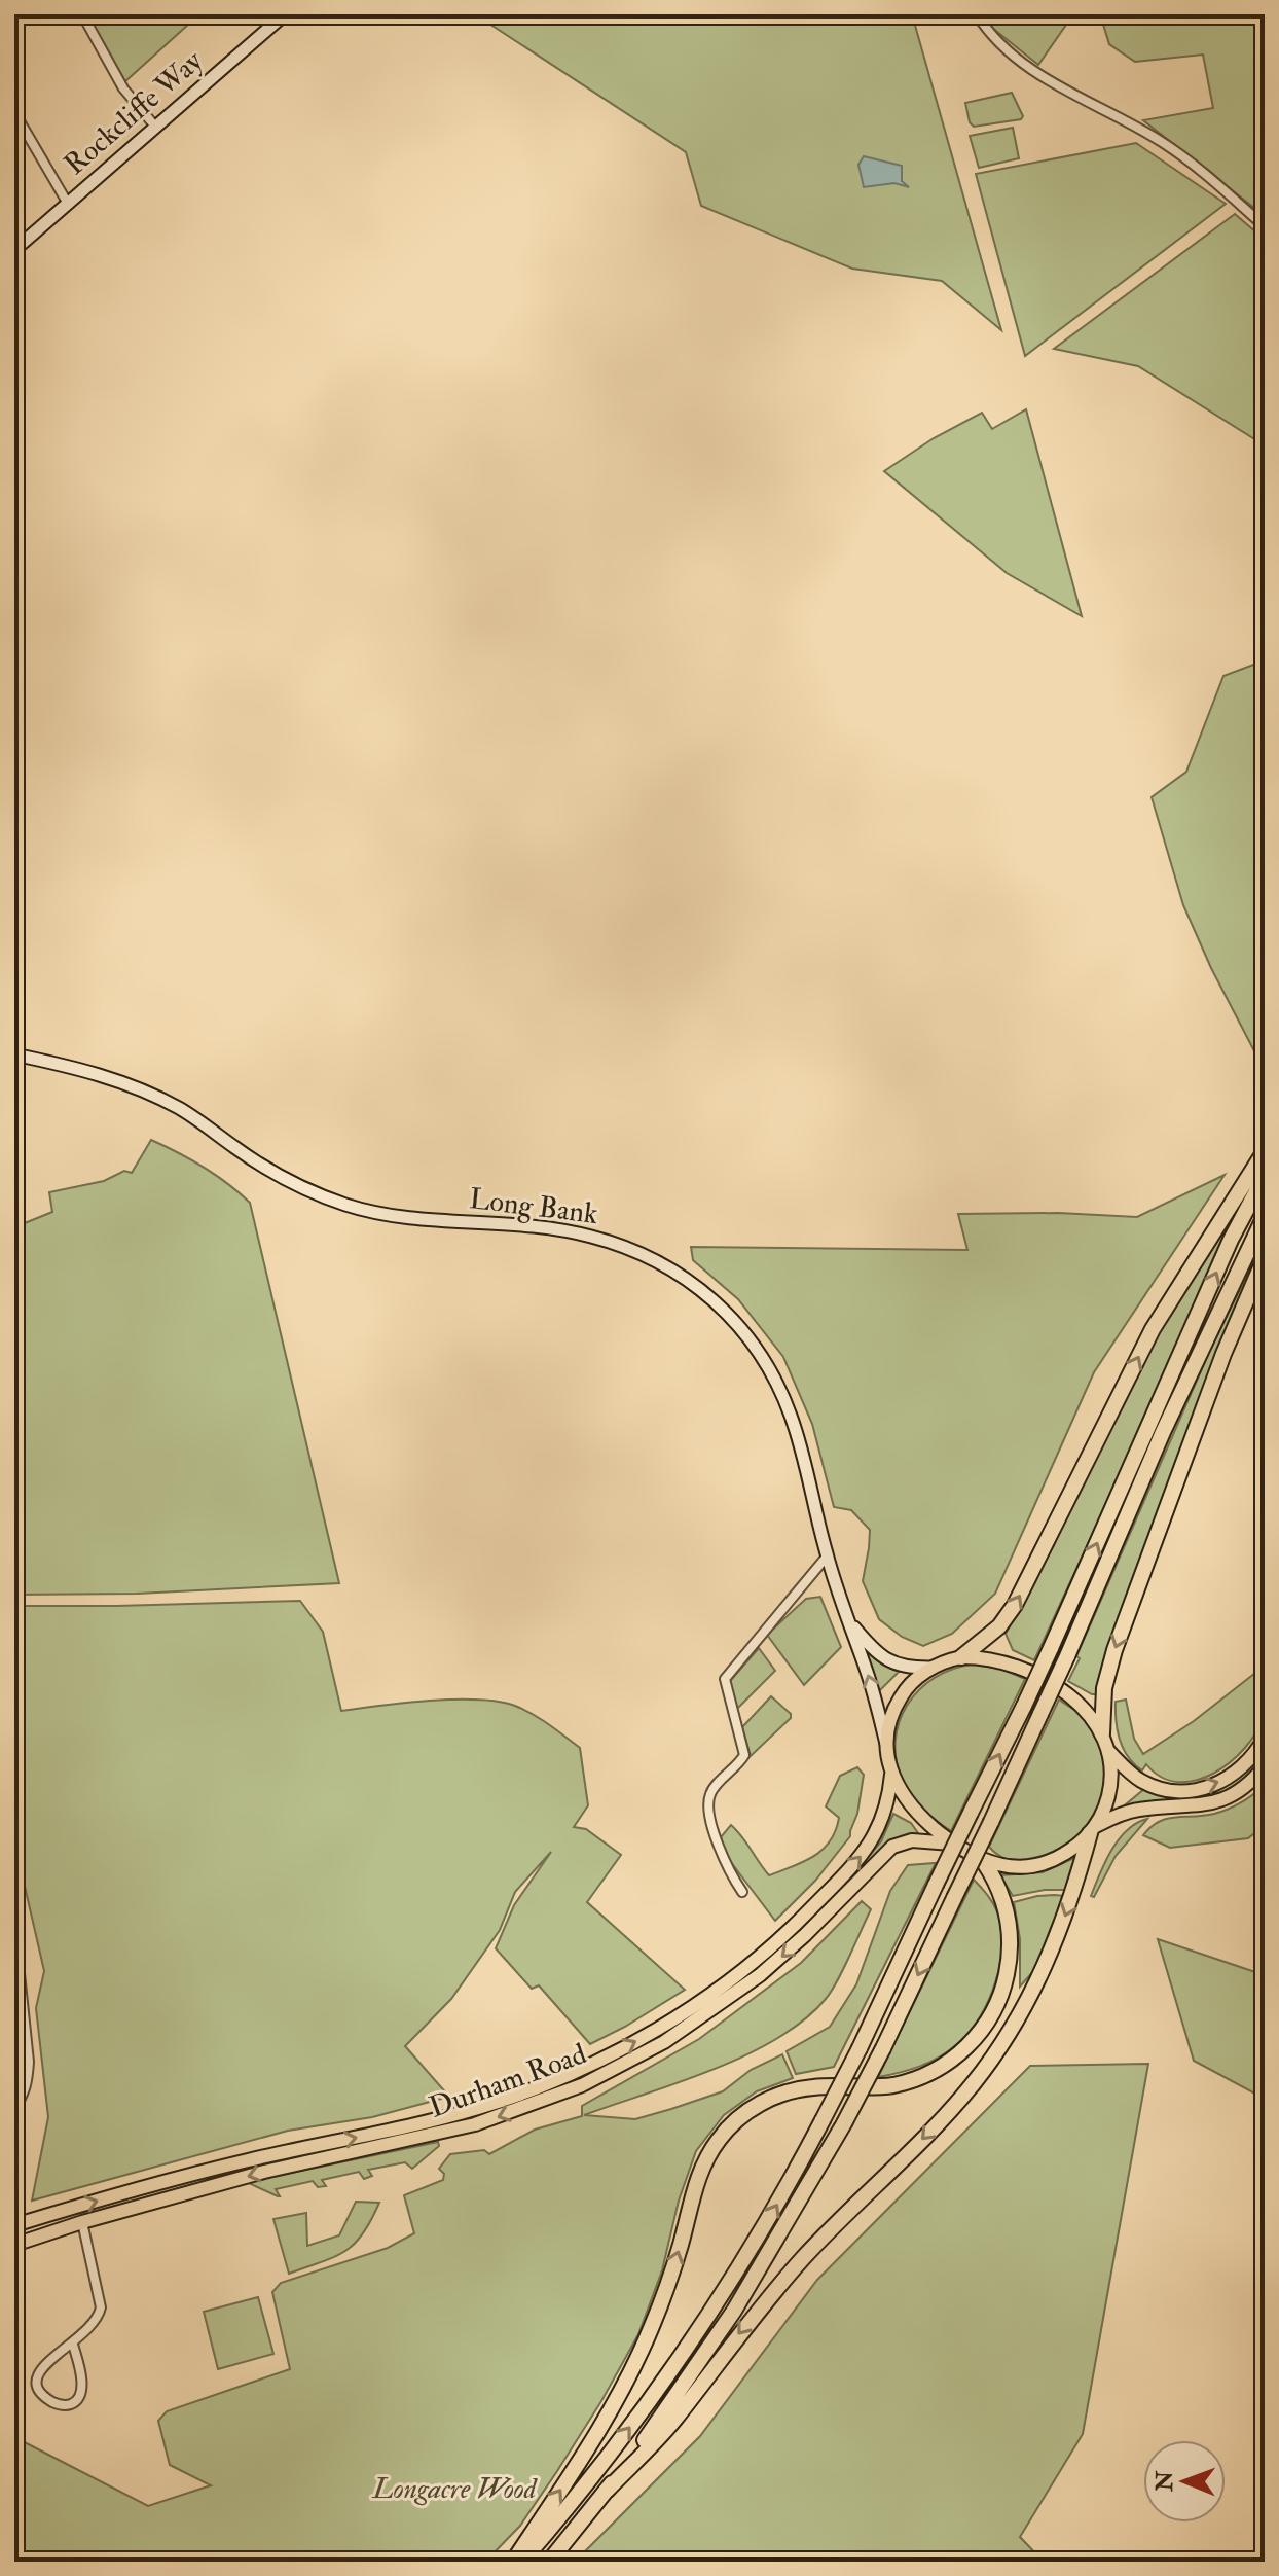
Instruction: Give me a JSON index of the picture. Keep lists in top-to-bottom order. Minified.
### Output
{"streets":{"main road":["Rockcliffe Way","Long Bank","Durham Road"]},"crossings":[["Long Bank","Durham Road"]],"parks":["Longacre Wood"],"north":"left"}
